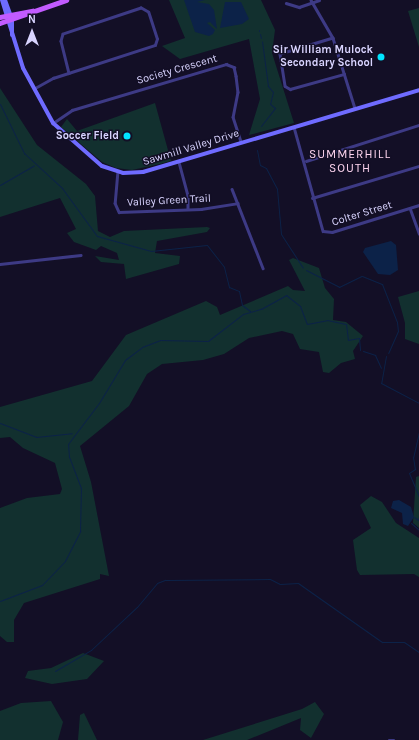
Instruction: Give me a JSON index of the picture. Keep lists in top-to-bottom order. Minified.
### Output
{"streets":{"street":["Society Crescent","Sawmill Valley Drive","Valley Green Trail","Colter Street"]},"crossings":[["Society Crescent","Sawmill Valley Drive"],["Sawmill Valley Drive","Valley Green Trail"],["Sawmill Valley Drive","Colter Street"]],"districts":["SUMMERHILL SOUTH"],"places":["Sir William Mulock Secondary School","Soccer Field"],"north":"top"}
